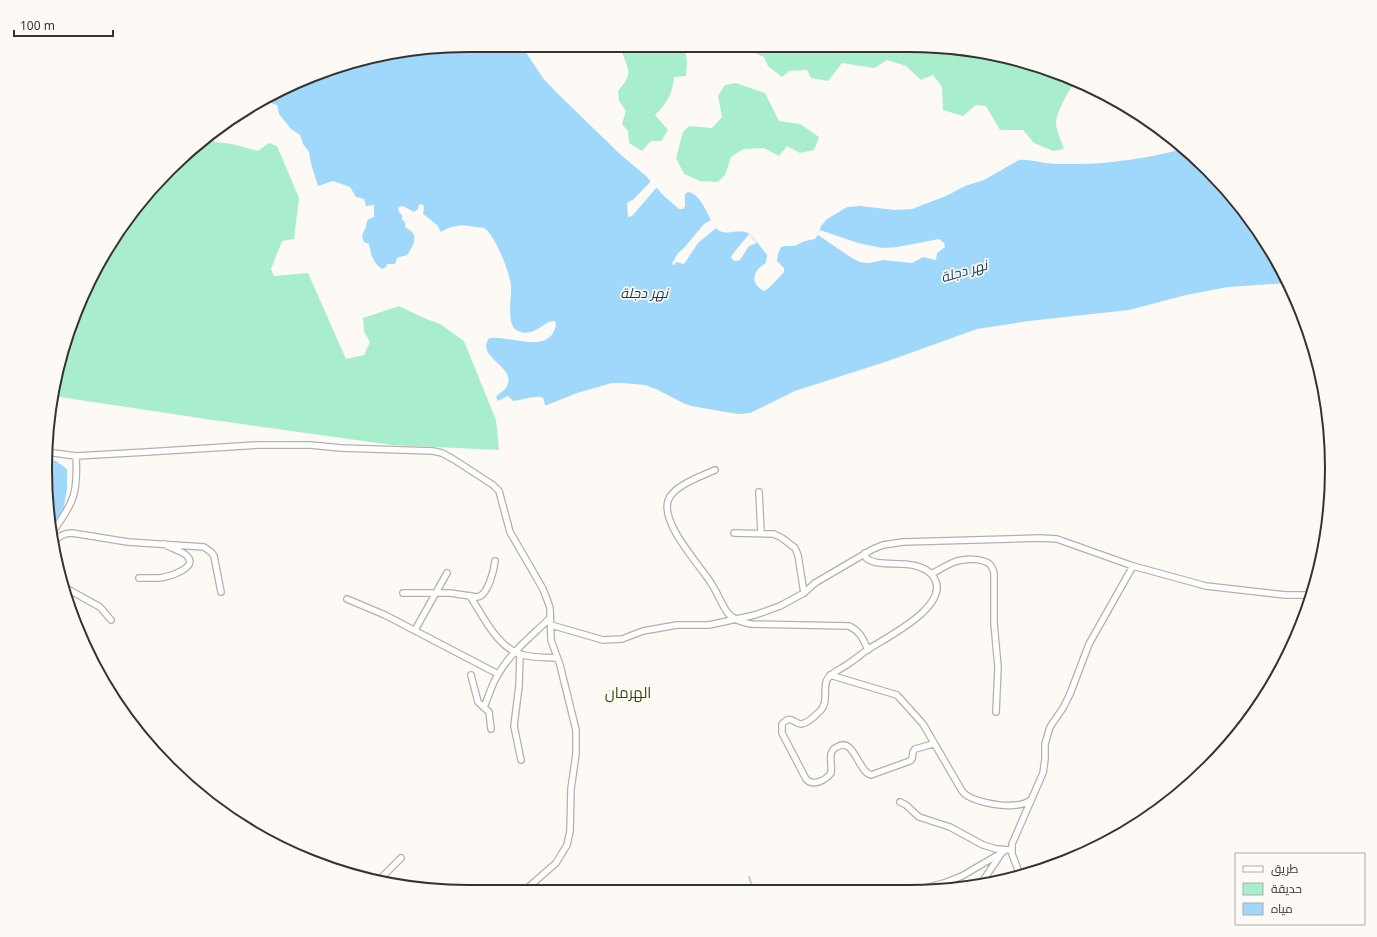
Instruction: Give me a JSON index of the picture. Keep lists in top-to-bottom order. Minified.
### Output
{"districts":["الهرمان"],"water":["نهر دجلة"],"legend":["طريق","حديقة","مياه"],"scale_bar":"100 m"}
